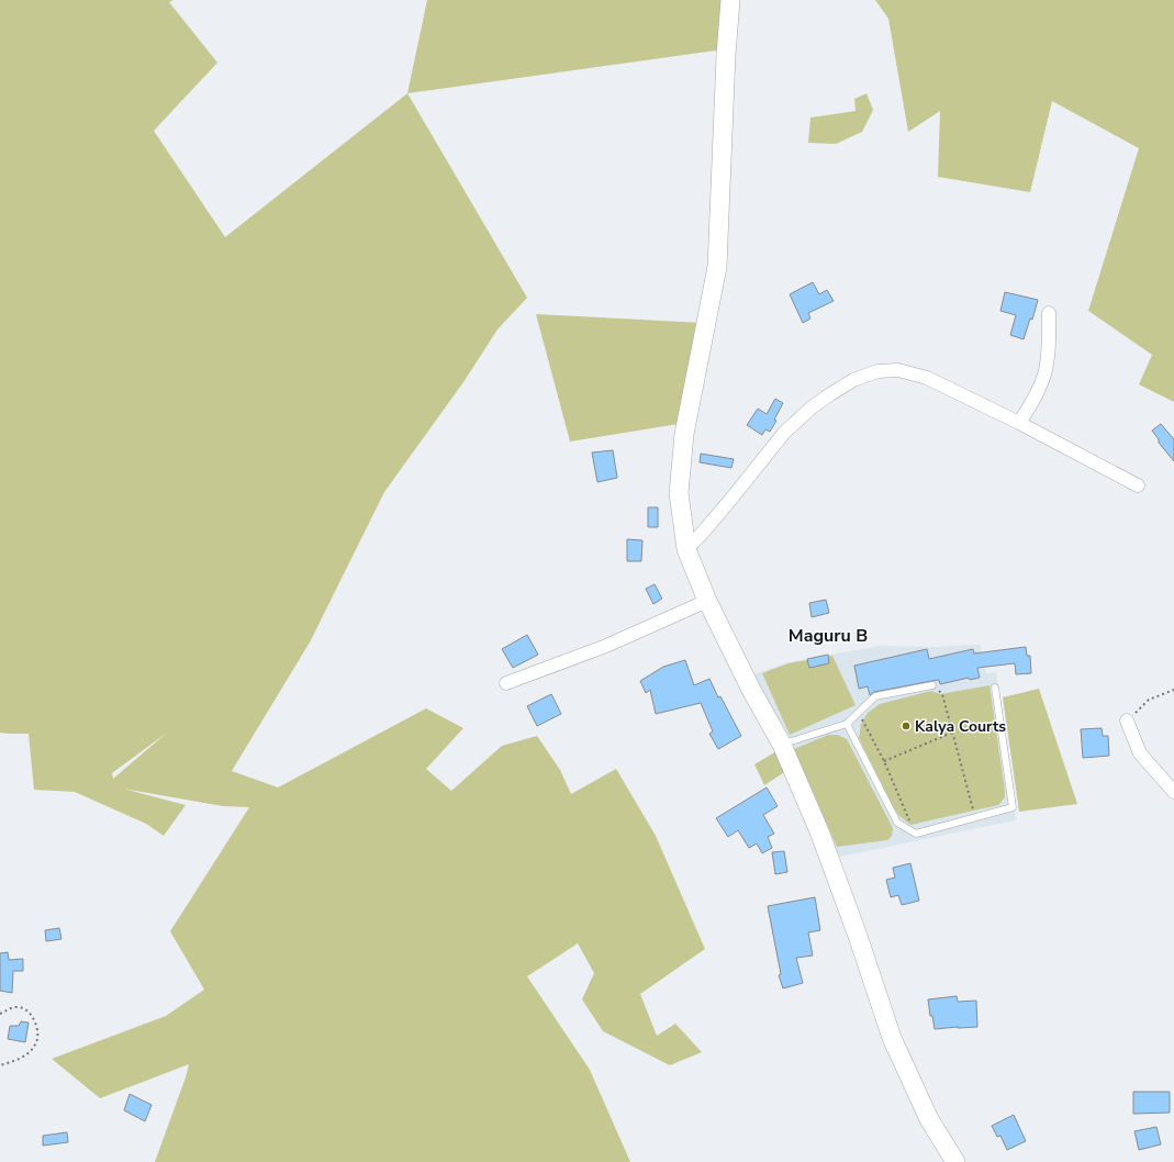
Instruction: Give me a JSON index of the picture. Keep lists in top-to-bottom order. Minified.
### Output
{"districts":["Maguru B"],"places":["Kalya Courts"]}
